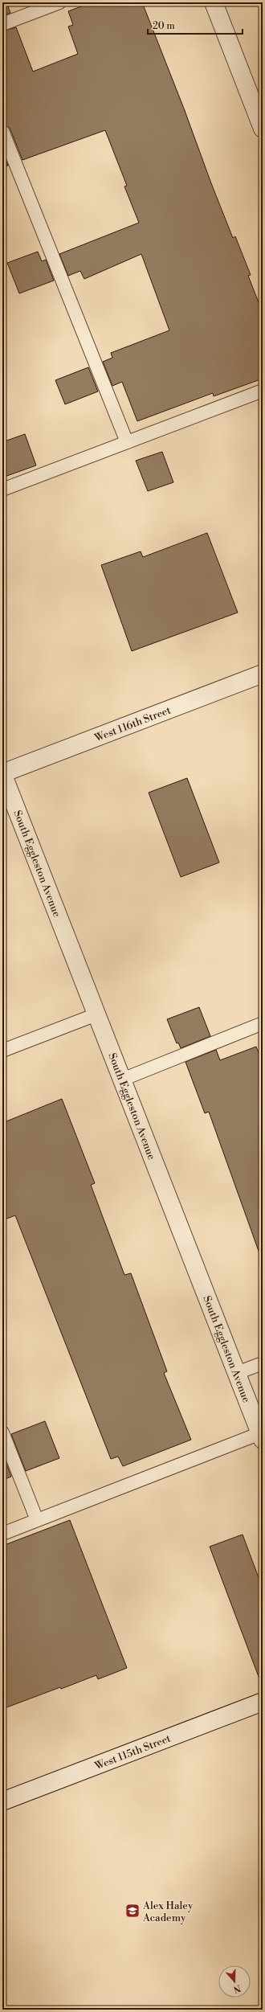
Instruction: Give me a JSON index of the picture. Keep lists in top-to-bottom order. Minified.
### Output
{"streets":{"street":["West 116th Street","South Eggleston Avenue","West 115th Street"]},"crossings":[["West 116th Street","South Eggleston Avenue"]],"places":{"school or university":["Alex Haley Academy"]},"scale_bar":"20 m","north":"bottom"}
